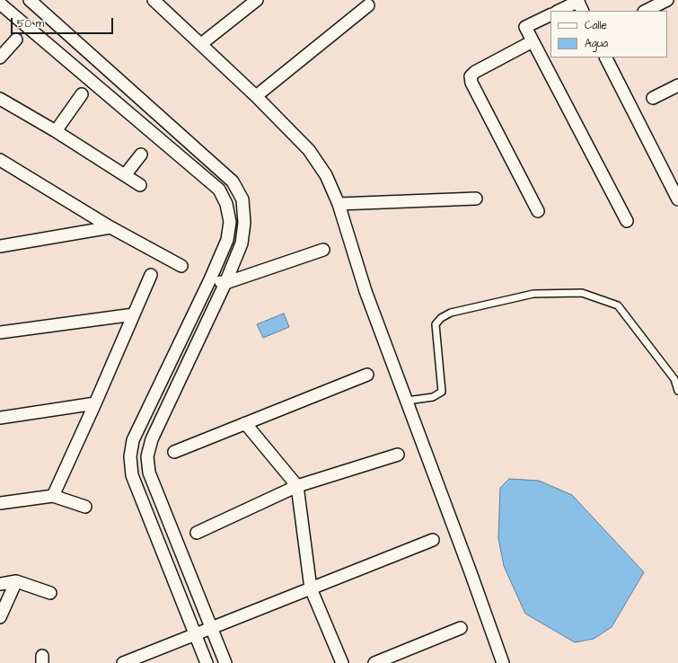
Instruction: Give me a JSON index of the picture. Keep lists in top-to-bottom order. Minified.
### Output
{"legend":["Calle","Agua"],"scale_bar":"50 m"}
